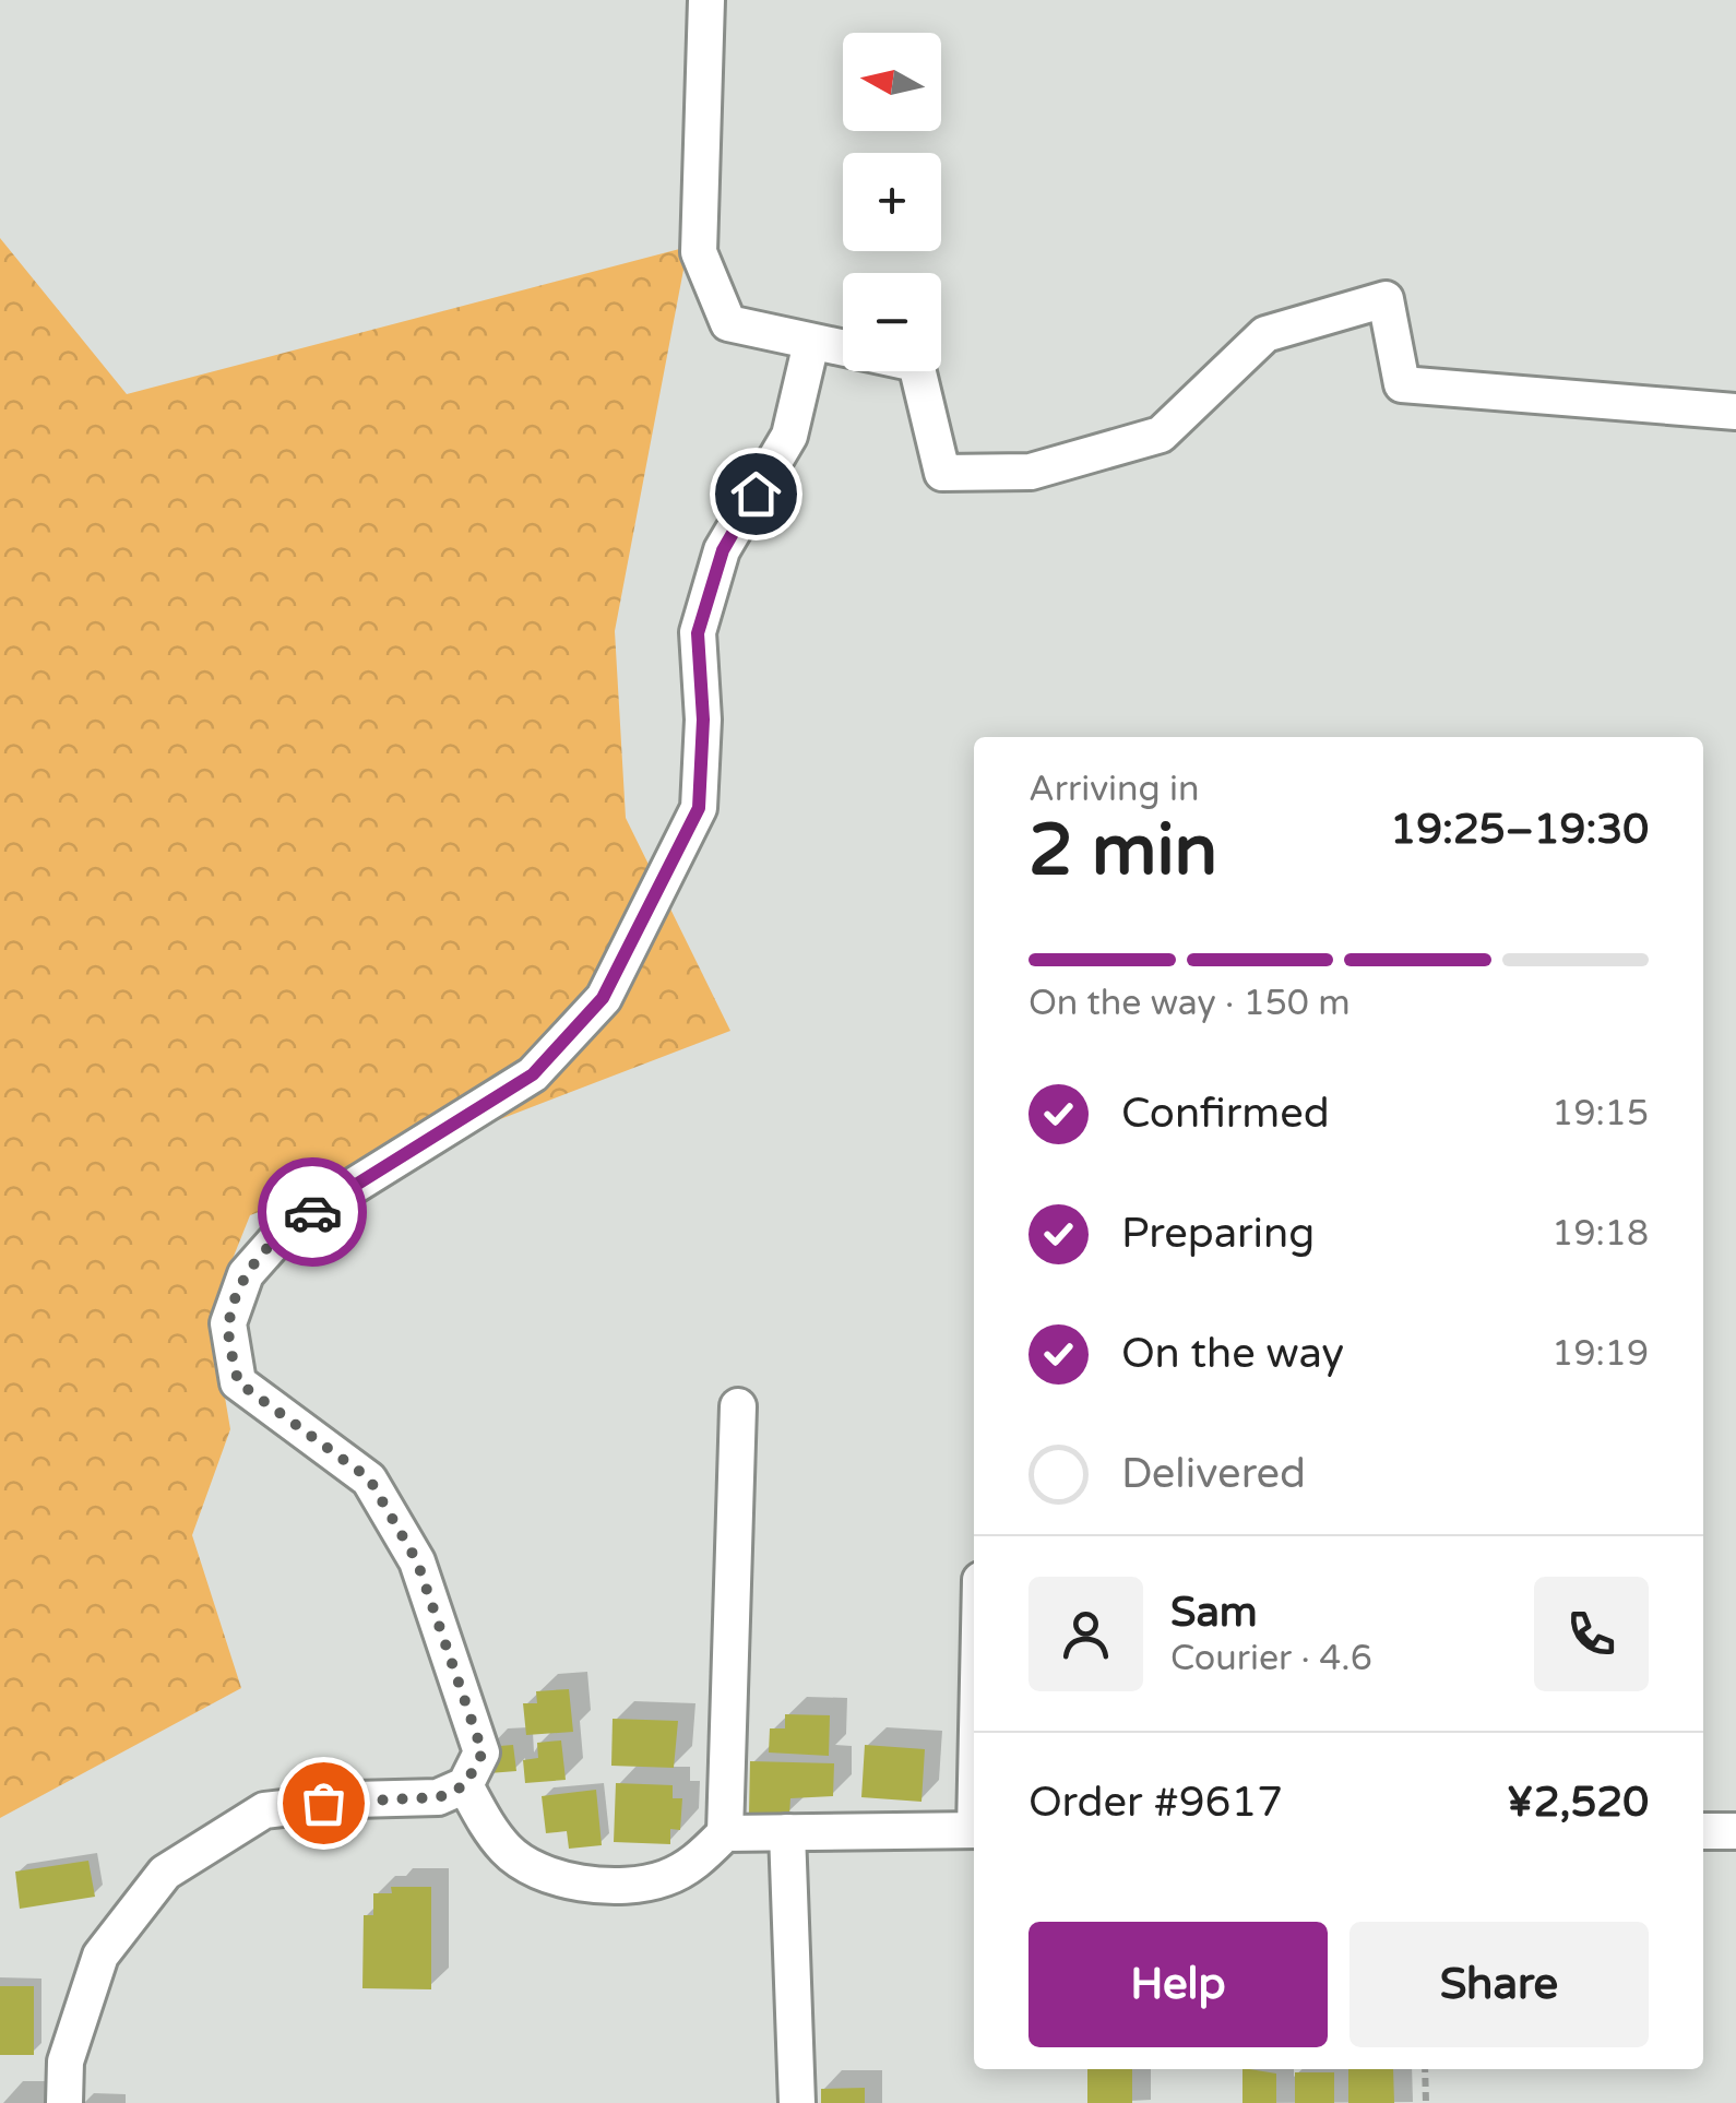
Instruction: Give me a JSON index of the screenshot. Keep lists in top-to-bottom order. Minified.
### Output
{"north":"left","page":{"map_buttons":["+","−"],"heading":["2 min","Arriving in","19:25–19:30"],"panel":["Sam","Courier · 4.6","Order #9617","¥2,520"],"bar":"On the way · 150 m","list":[["Confirmed","19:15"],["Preparing","19:18"],["On the way","19:19"],"Delivered"],"buttons":["Help","Share"]}}
